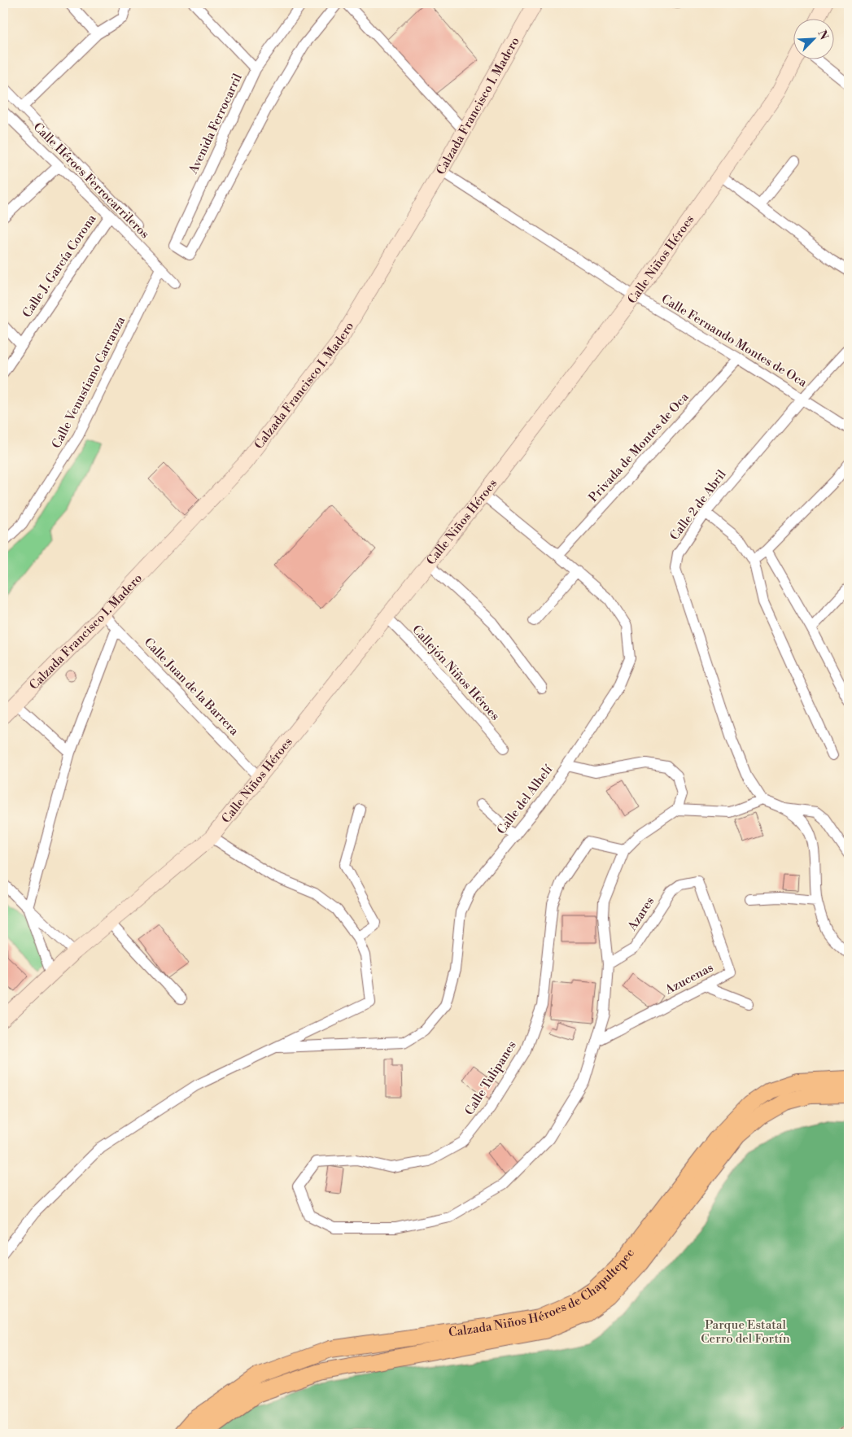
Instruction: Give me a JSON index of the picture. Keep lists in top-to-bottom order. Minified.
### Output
{"streets":{"main road":["Calzada Francisco I. Madero","Calle Niños Héroes","Calzada Niños Héroes de Chapultepec"],"street":["Avenida Ferrocarril","Calle Héroes Ferrocarrileros","Calle J. García Corona","Calle Fernando Montes de Oca","Calle Venustiano Carranza","Privada de Montes de Oca","Calle 2 de Abril","Callejón Niños Héroes","Calle Juan de la Barrera","Calle del Alhelí","Azares","Azucenas","Calle Tulipanes"]},"crossings":[["Calzada Francisco I. Madero","Calle Fernando Montes de Oca"],["Calzada Francisco I. Madero","Calle Juan de la Barrera"],["Calle Héroes Ferrocarrileros","Calle J. García Corona"],["Calle Héroes Ferrocarrileros","Calle Venustiano Carranza"],["Calle Niños Héroes","Calle Fernando Montes de Oca"],["Calle Niños Héroes","Callejón Niños Héroes"],["Calle Niños Héroes","Calle Juan de la Barrera"],["Calle Niños Héroes","Calle del Alhelí"],["Calle Fernando Montes de Oca","Privada de Montes de Oca"],["Calle Fernando Montes de Oca","Calle 2 de Abril"],["Privada de Montes de Oca","Calle del Alhelí"],["Azares","Azucenas"],["Azares","Calle Tulipanes"],["Azucenas","Calle Tulipanes"]],"parks":["Parque Estatal Cerro del Fortín"],"north":"top right"}
